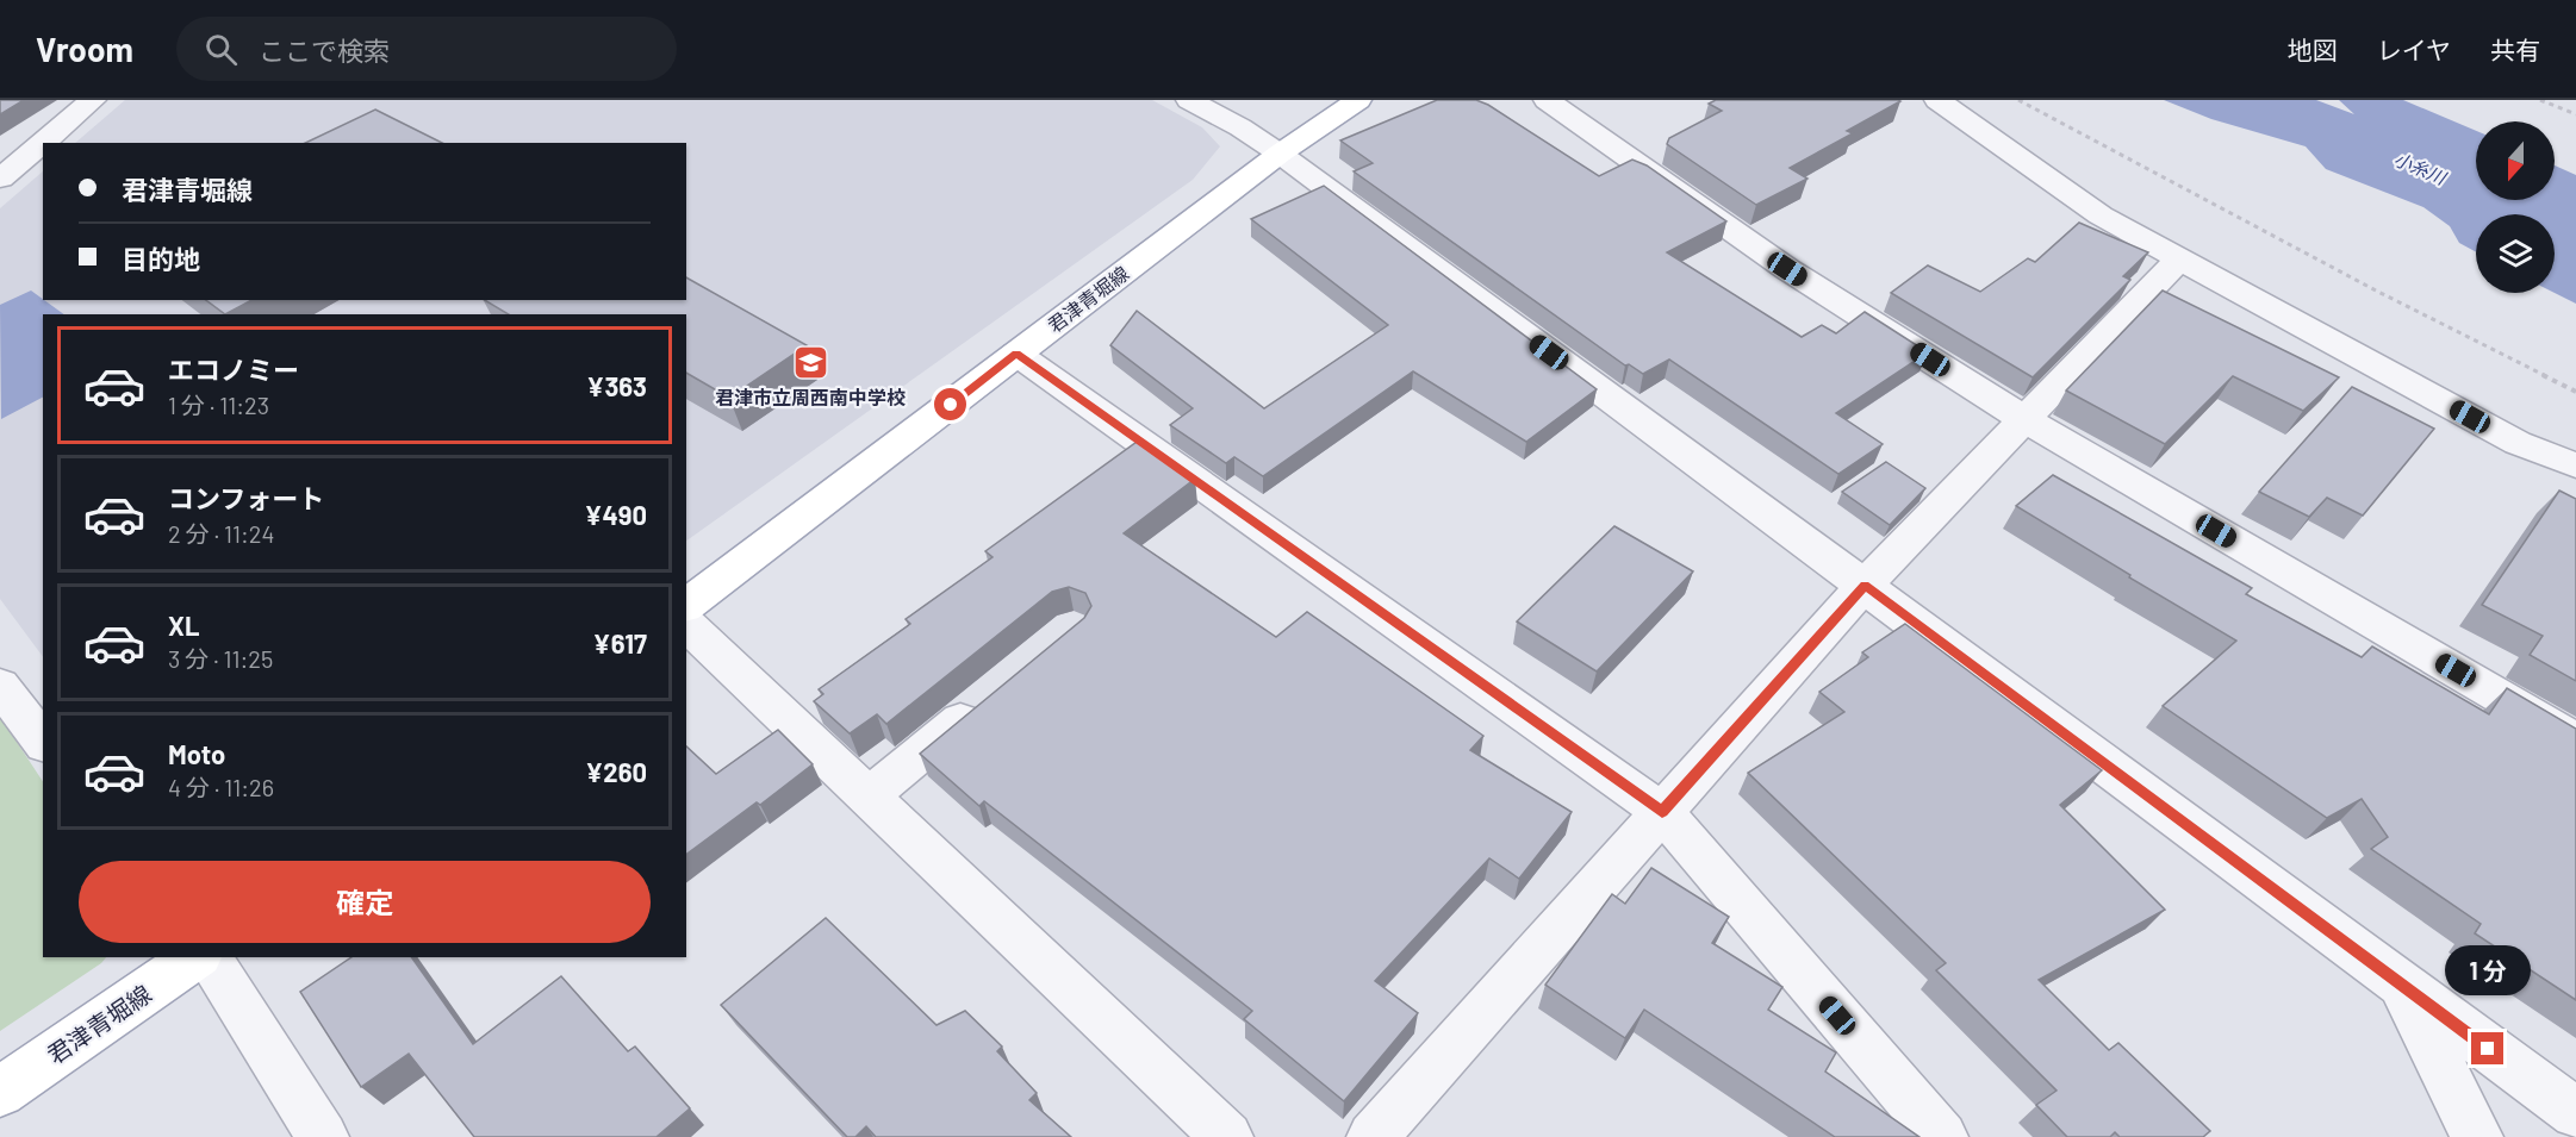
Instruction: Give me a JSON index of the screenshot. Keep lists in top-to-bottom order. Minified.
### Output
{"streets":{"main road":["君津青堀線"]},"water":["小糸川"],"places":{"school or university":["君津市立周西南中学校"]},"north":"bottom","page":{"header":"Vroom","search":"ここで検索","nav":["地図","レイヤ","共有"],"banner":["君津青堀線","目的地"],"list":[{"name":"エコノミー","note":"1 分 · 11:23","value":"¥363"},{"name":"コンフォート","note":"2 分 · 11:24","value":"¥490"},{"name":"XL","note":"3 分 · 11:25","value":"¥617"},{"name":"Moto","note":"4 分 · 11:26","value":"¥260"}],"buttons":"確定","bubble":"1 分"}}
